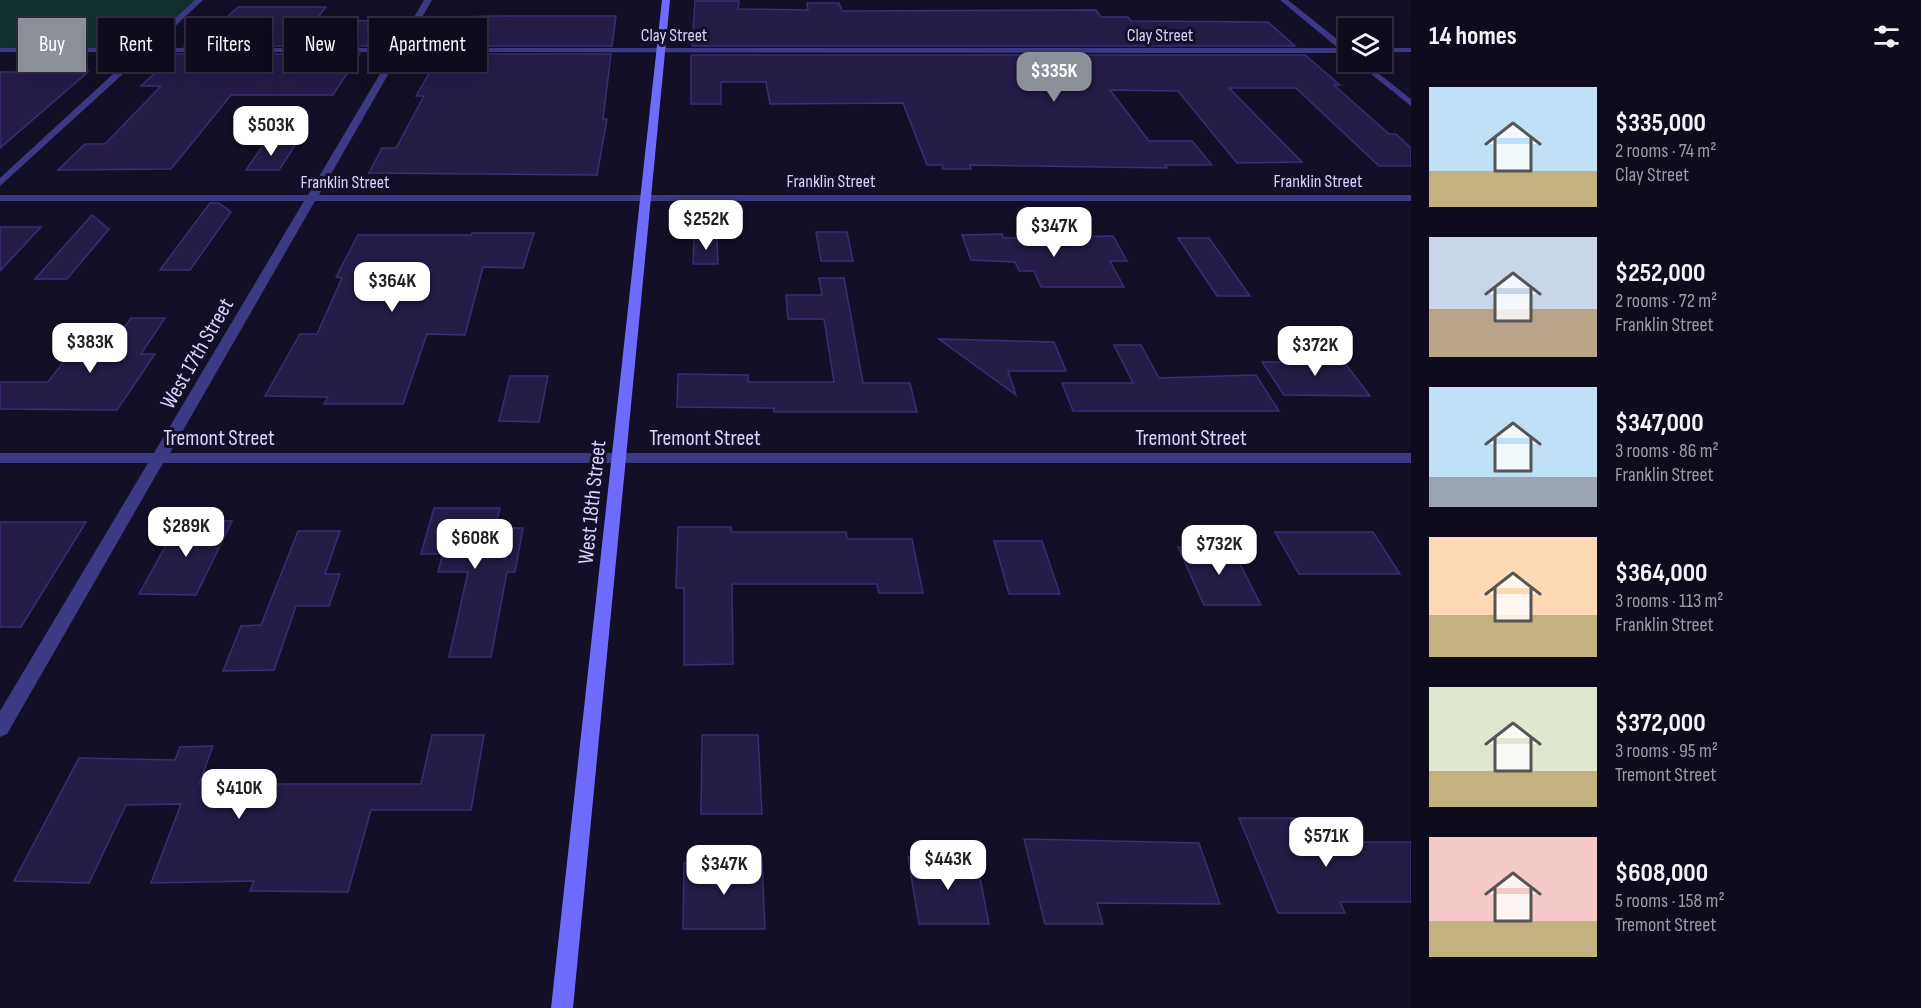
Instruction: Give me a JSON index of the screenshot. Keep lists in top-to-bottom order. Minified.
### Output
{"streets":{"main road":["West 18th Street"],"street":["Clay Street","Franklin Street","West 17th Street","Tremont Street"]},"crossings":[["Clay Street","West 18th Street"],["Franklin Street","West 17th Street"],["Franklin Street","West 18th Street"],["West 17th Street","Tremont Street"],["Tremont Street","West 18th Street"]],"page":{"heading":"14 homes","chip":["Buy","Rent","Filters","New","Apartment"],"price":["$335K","$503K","$252K","$347K","$364K","$383K","$372K","$289K","$608K","$732K","$410K","$571K","$443K","$347K"],"list":[{"name":"$335,000","note":"2 rooms · 74 m² · Clay Street"},{"name":"$252,000","note":"2 rooms · 72 m² · Franklin Street"},{"name":"$347,000","note":"3 rooms · 86 m² · Franklin Street"},{"name":"$364,000","note":"3 rooms · 113 m² · Franklin Street"},{"name":"$372,000","note":"3 rooms · 95 m² · Tremont Street"},{"name":"$608,000","note":"5 rooms · 158 m² · Tremont Street"}]}}
